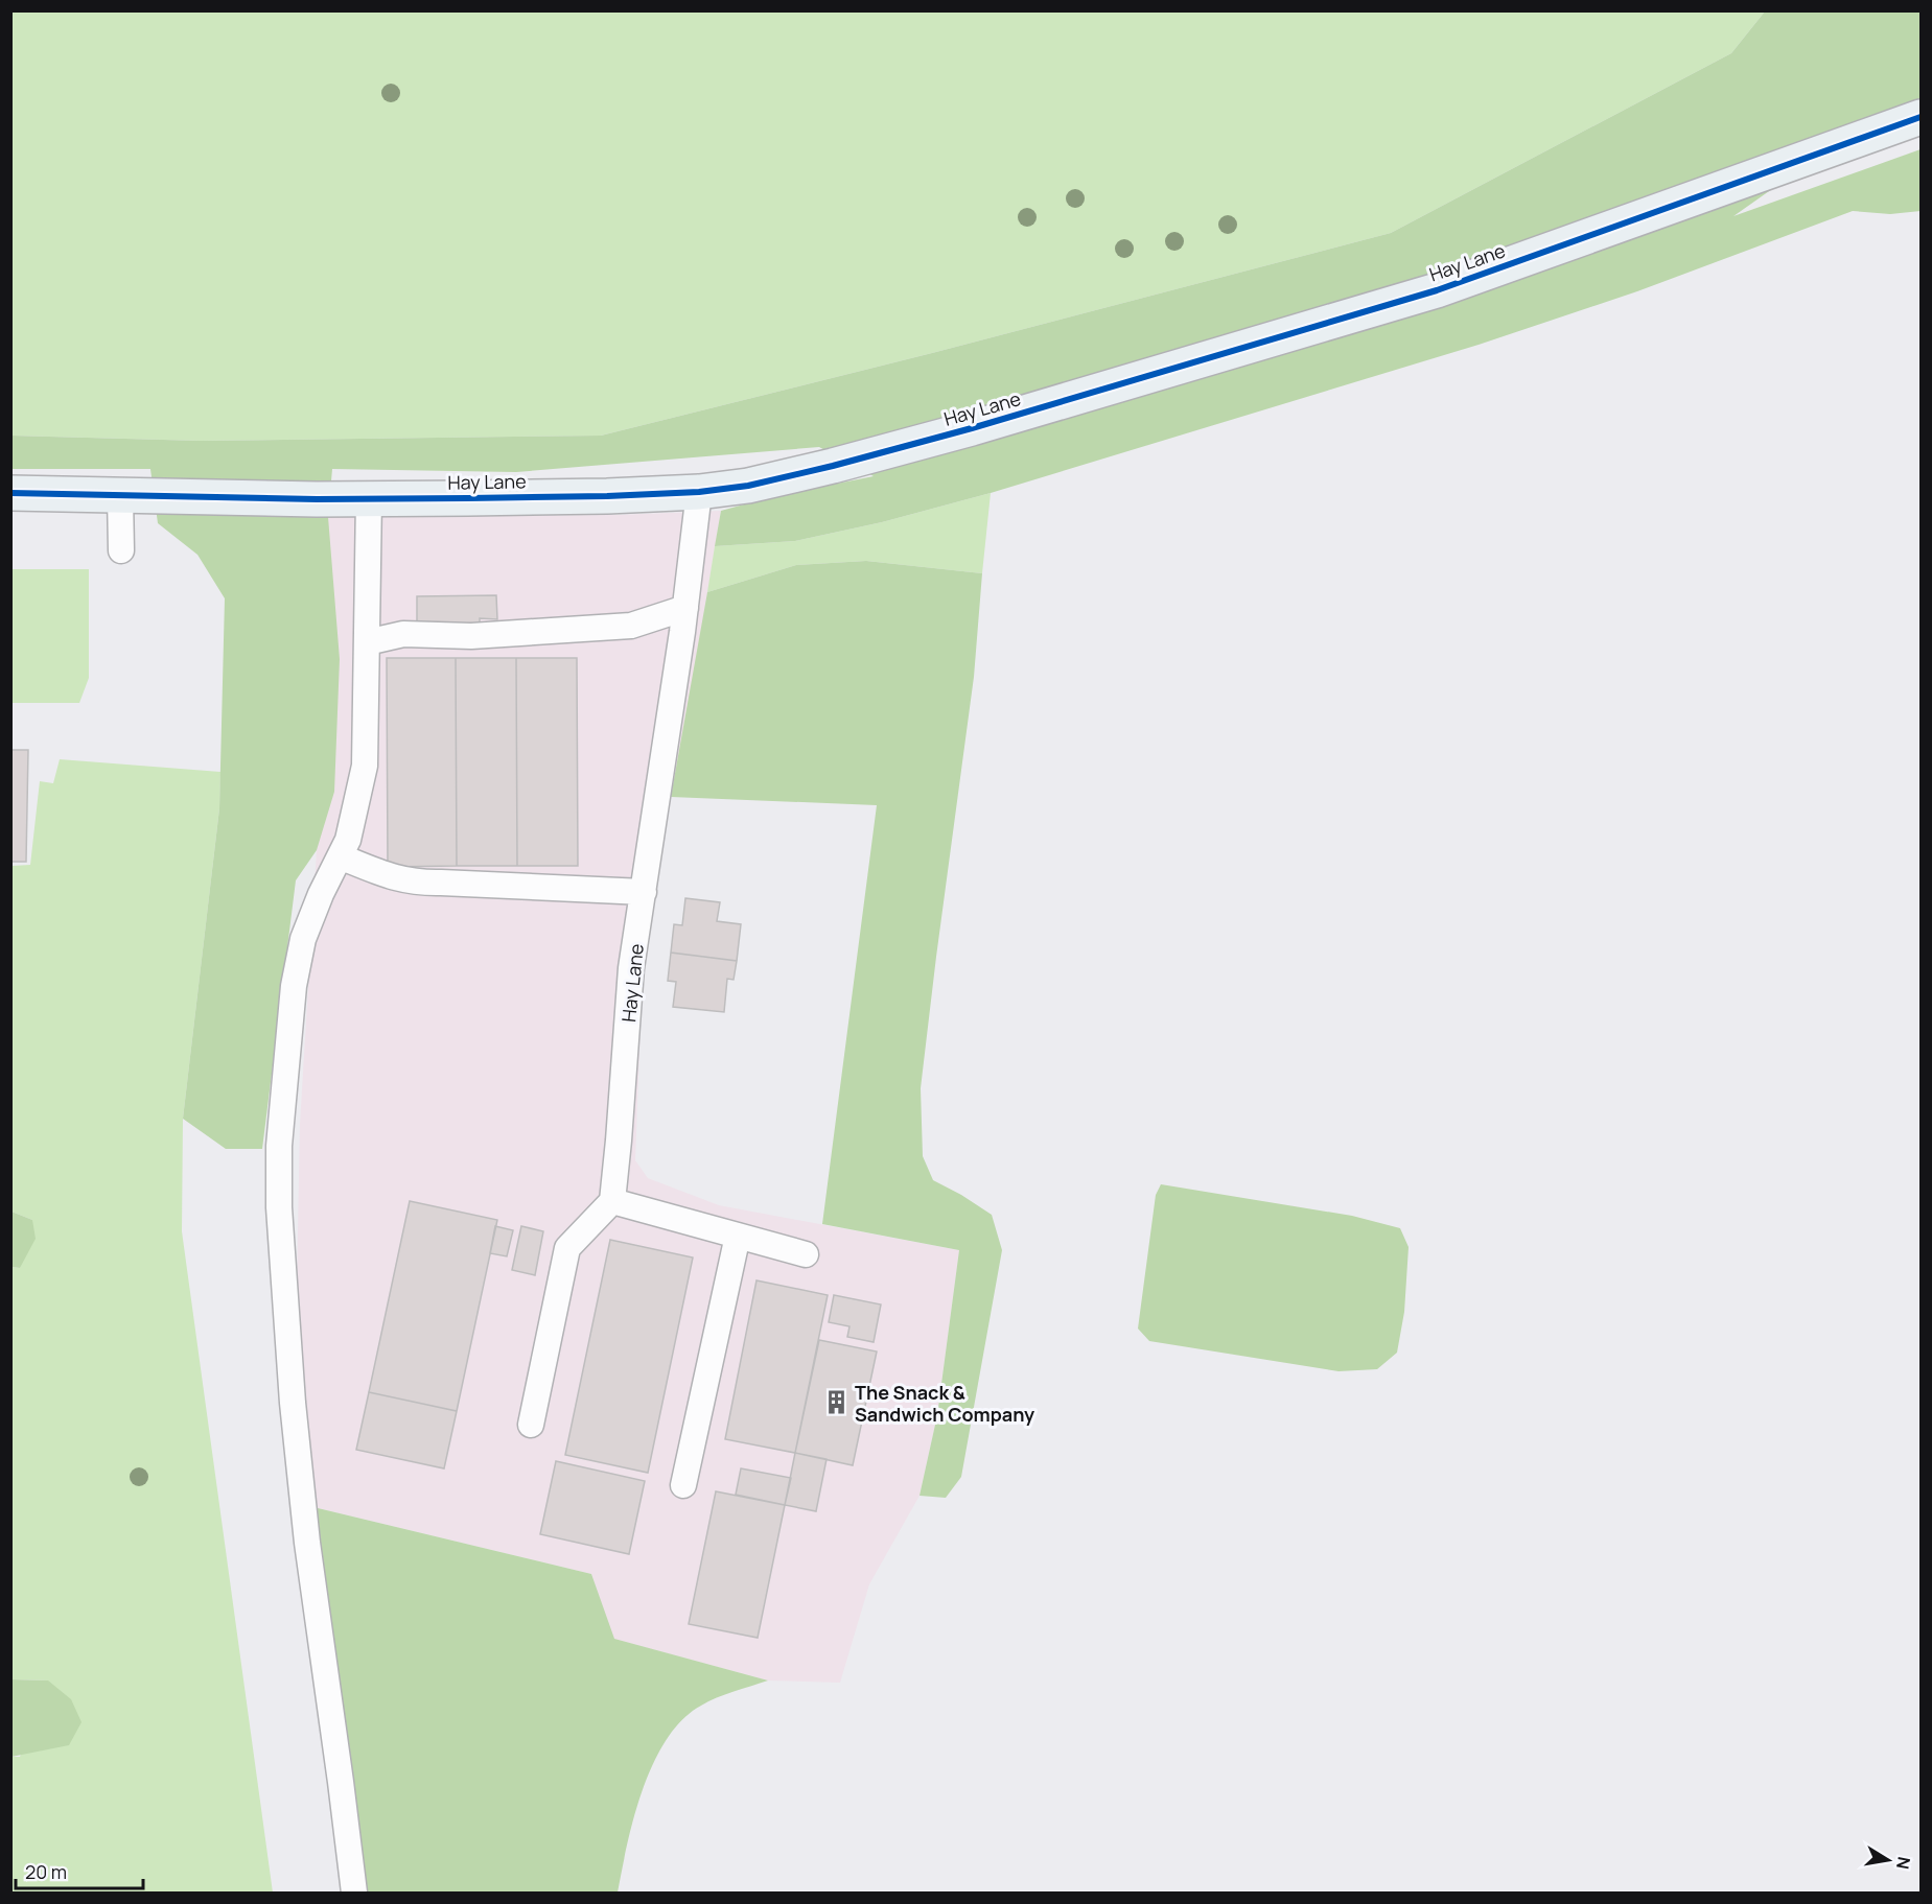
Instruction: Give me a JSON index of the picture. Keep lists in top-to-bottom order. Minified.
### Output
{"streets":{"street":["Hay Lane"]},"places":{"building":["The Snack & Sandwich Company"]},"scale_bar":"20 m","north":"right"}
